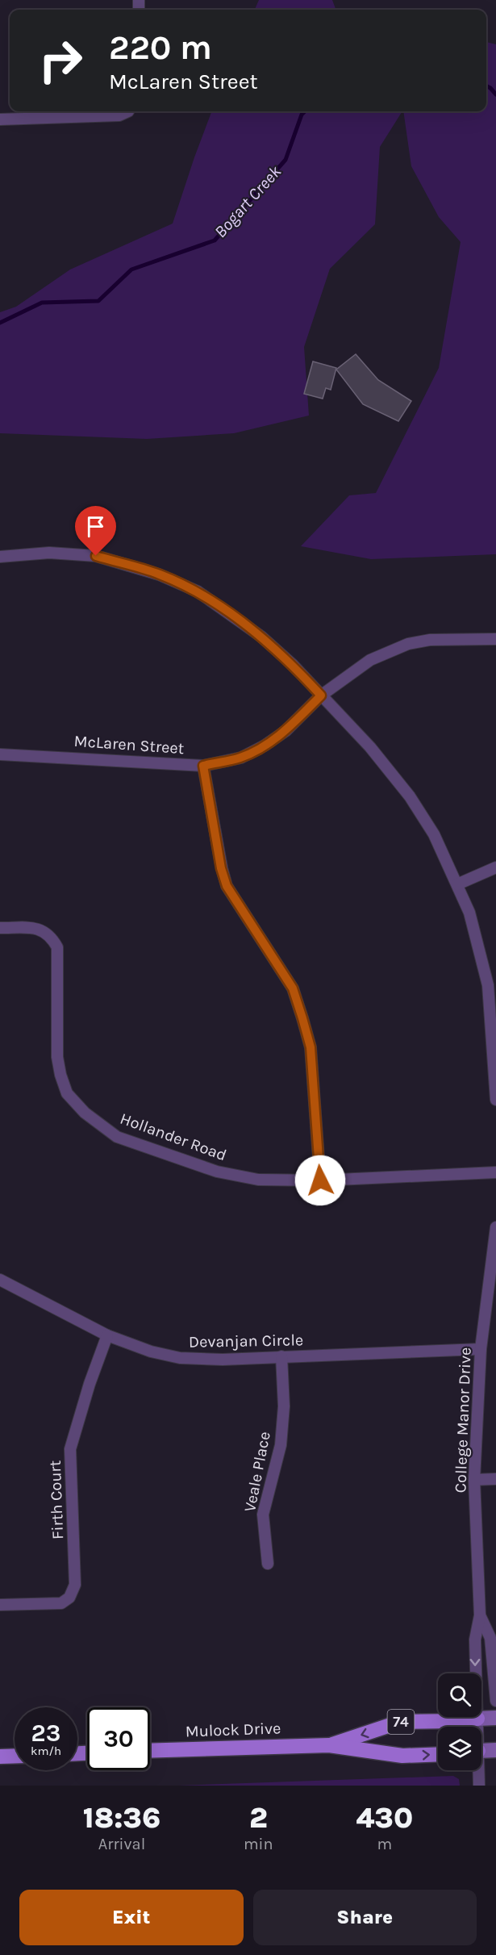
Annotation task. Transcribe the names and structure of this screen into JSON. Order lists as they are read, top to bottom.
{
  "streets": {
    "main road": ["74", "Mulock Drive"],
    "street": [
      "McLaren Street",
      "Hollander Road",
      "Devanjan Circle",
      "College Manor Drive",
      "Veale Place",
      "Firth Court"
    ]
  },
  "crossings": [
    ["Devanjan Circle", "College Manor Drive"],
    ["Devanjan Circle", "Veale Place"],
    ["Devanjan Circle", "Firth Court"],
    ["College Manor Drive", "Mulock Drive"]
  ],
  "water": ["Bogart Creek"],
  "page": {
    "turn": ["220 m", "McLaren Street"],
    "speed": "23 km/h",
    "limit": "30",
    "eta": [
      "18:36",
      "Arrival",
      "2",
      "min",
      "430",
      "m"
    ],
    "buttons": ["Exit", "Share"]
  }
}
